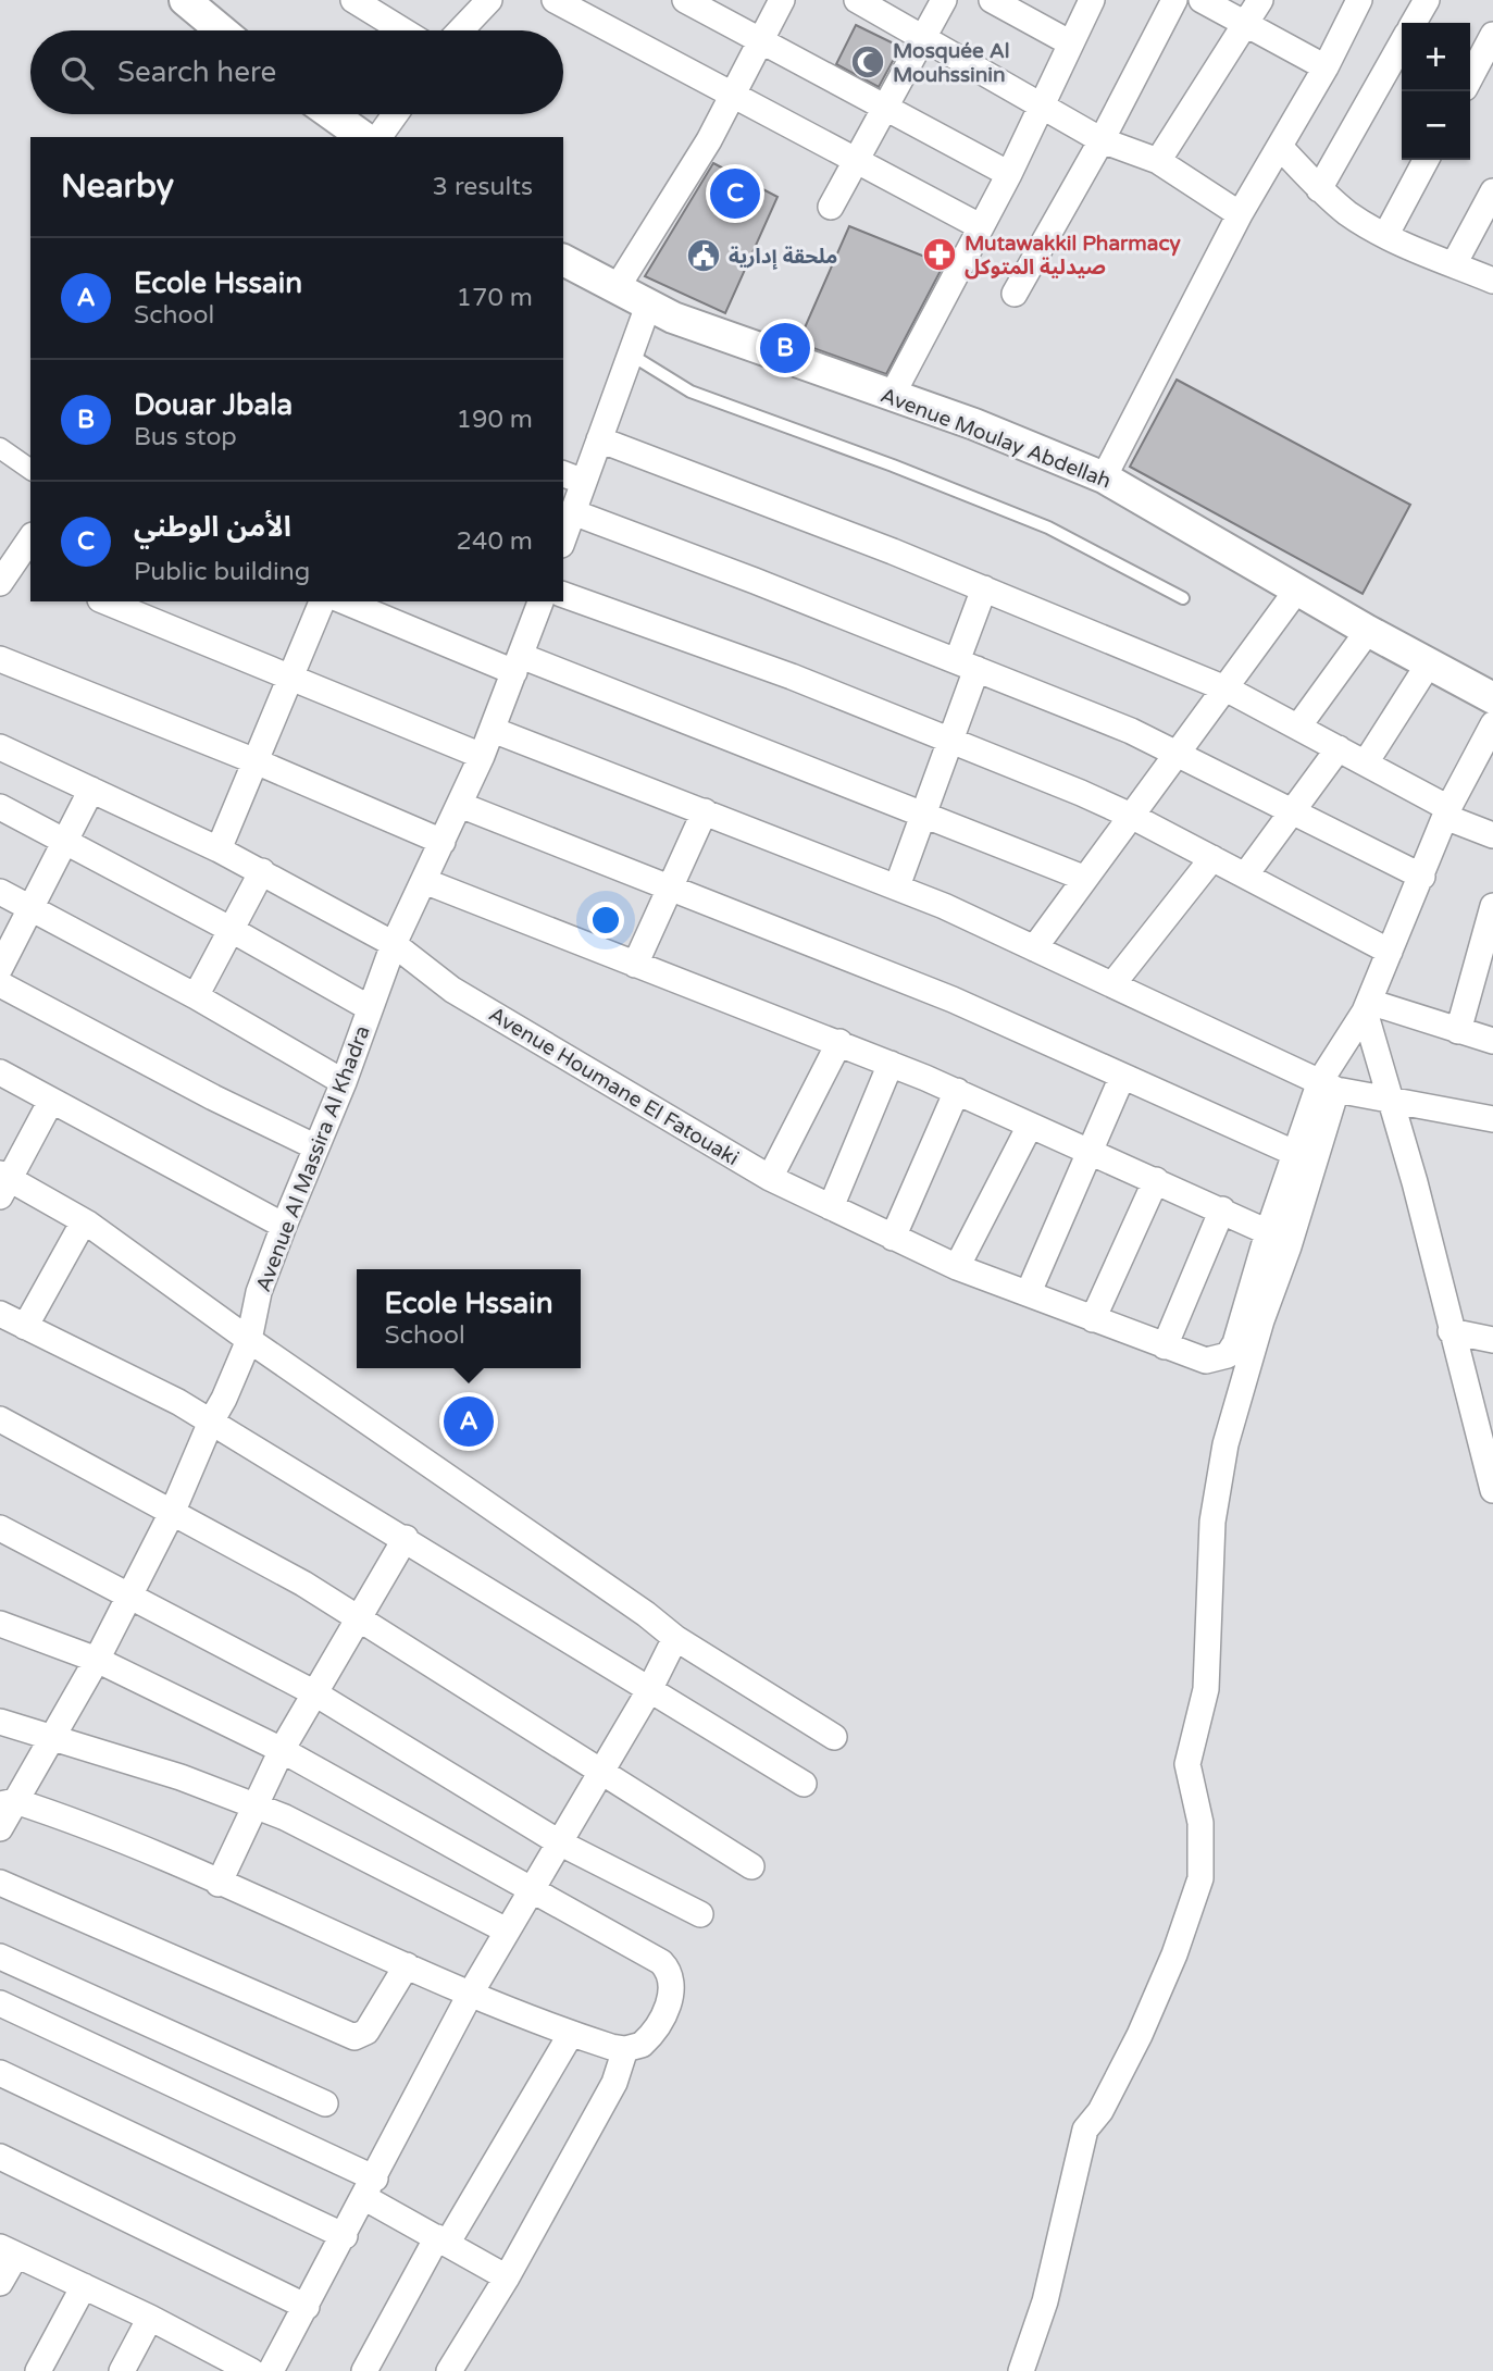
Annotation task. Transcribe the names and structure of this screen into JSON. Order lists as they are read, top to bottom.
{
  "streets": {
    "street": ["Avenue Moulay Abdellah", "Avenue Houmane El Fatouaki", "Avenue Al Massira Al Khadra"]
  },
  "crossings": [
    ["Avenue Houmane El Fatouaki", "Avenue Al Massira Al Khadra"]
  ],
  "places": {
    "mosque": ["Mosquée Al Mouhssinin"],
    "pharmacy": ["Mutawakkil Pharmacy صيدلية المتوكل"],
    "public building": ["ملحقة إدارية"]
  },
  "page": {
    "map_buttons": ["+", "−"],
    "search": "Search here",
    "heading": ["Nearby", "3 results"],
    "pins": ["C", "B", "A"],
    "list": [
      {
        "mark": "A",
        "name": "Ecole Hssain",
        "note": "School",
        "value": "170 m"
      },
      {
        "mark": "B",
        "name": "Douar Jbala",
        "note": "Bus stop",
        "value": "190 m"
      },
      {
        "mark": "C",
        "name": "الأمن الوطني",
        "note": "Public building",
        "value": "240 m"
      }
    ],
    "popup": ["Ecole Hssain", "School"]
  }
}
